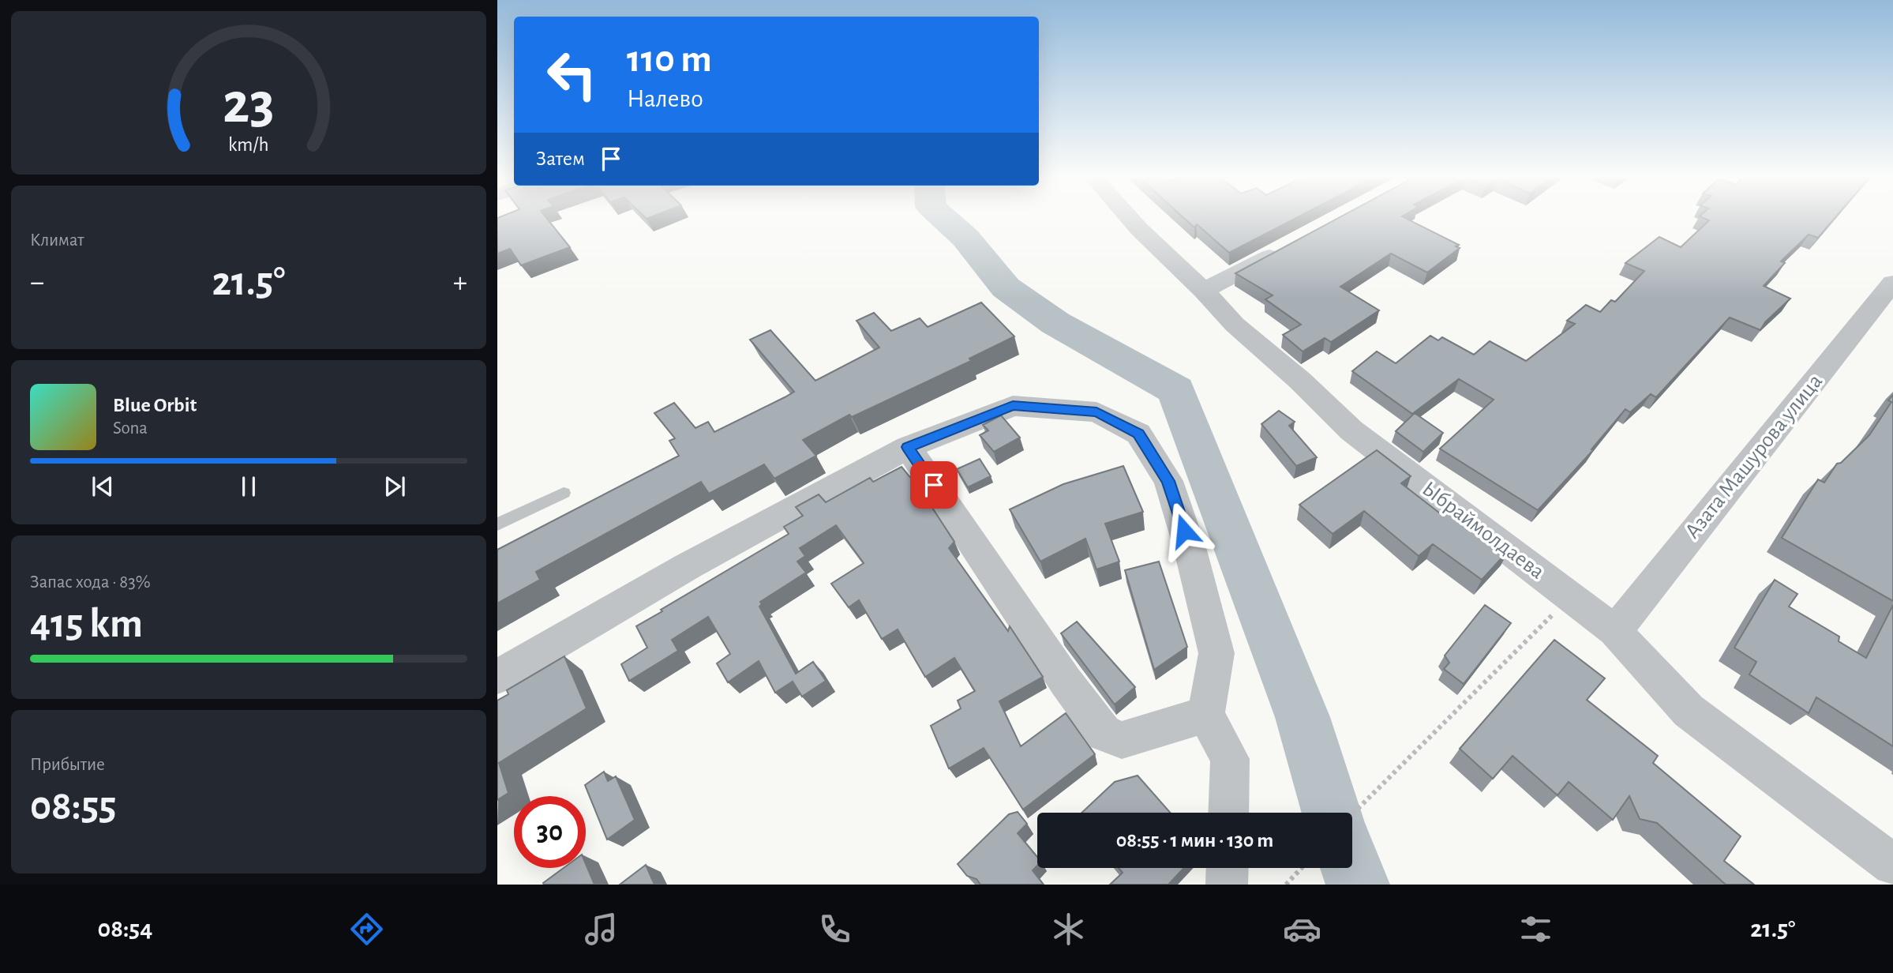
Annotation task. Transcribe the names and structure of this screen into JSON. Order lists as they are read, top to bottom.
{
  "streets": {
    "street": ["Азата Машурова улица", "Ыбраймолдаева"]
  },
  "crossings": [
    ["Азата Машурова улица", "Ыбраймолдаева"]
  ],
  "page": {
    "turn": ["110 m", "Налево"],
    "then": "Затем",
    "tile": [
      "Климат",
      ["Запас хода · 83%", "415 km"],
      ["Прибытие", "08:55"]
    ],
    "heat": ["−", "21.5°", "+"],
    "song": ["Blue Orbit", "Sona"],
    "limit": "30",
    "trip": "08:55 · 1 мин · 130 m",
    "tabs": ["08:54", "21.5°"],
    "gauge": ["23", "km/h"]
  }
}
